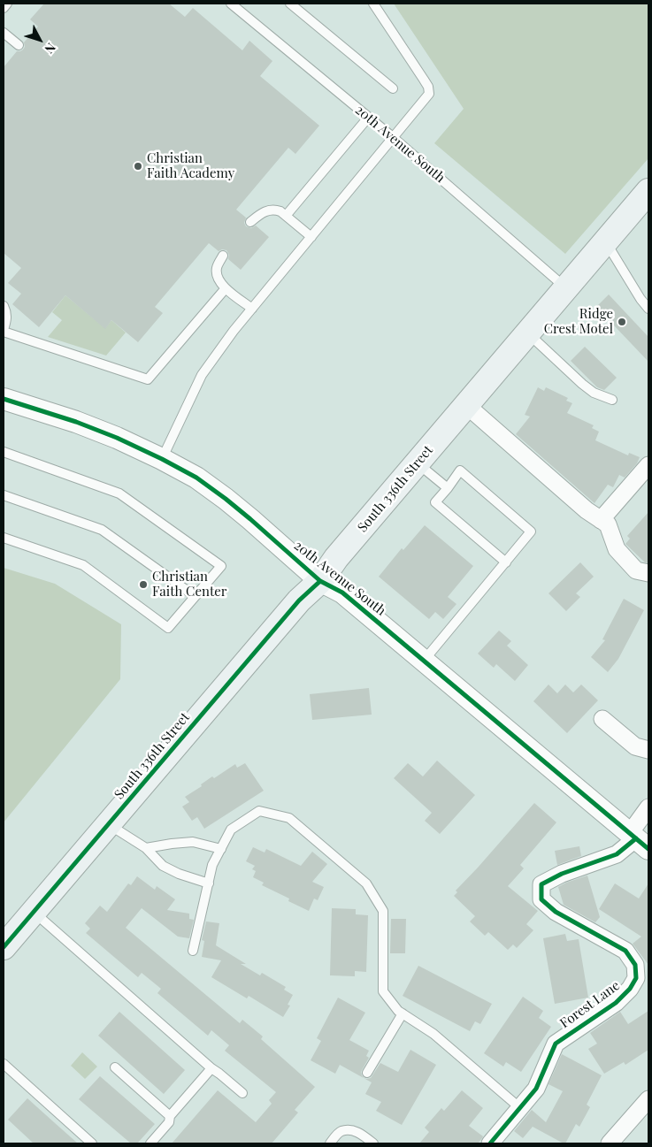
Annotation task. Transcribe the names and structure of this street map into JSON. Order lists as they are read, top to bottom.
{
  "streets": {
    "main road": ["South 336th Street"],
    "street": ["20th Avenue South", "Forest Lane"]
  },
  "crossings": [
    ["20th Avenue South", "South 336th Street"],
    ["20th Avenue South", "Forest Lane"]
  ],
  "places": ["Christian Faith Academy", "Ridge Crest Motel", "Christian Faith Center"],
  "north": "bottom right"
}
